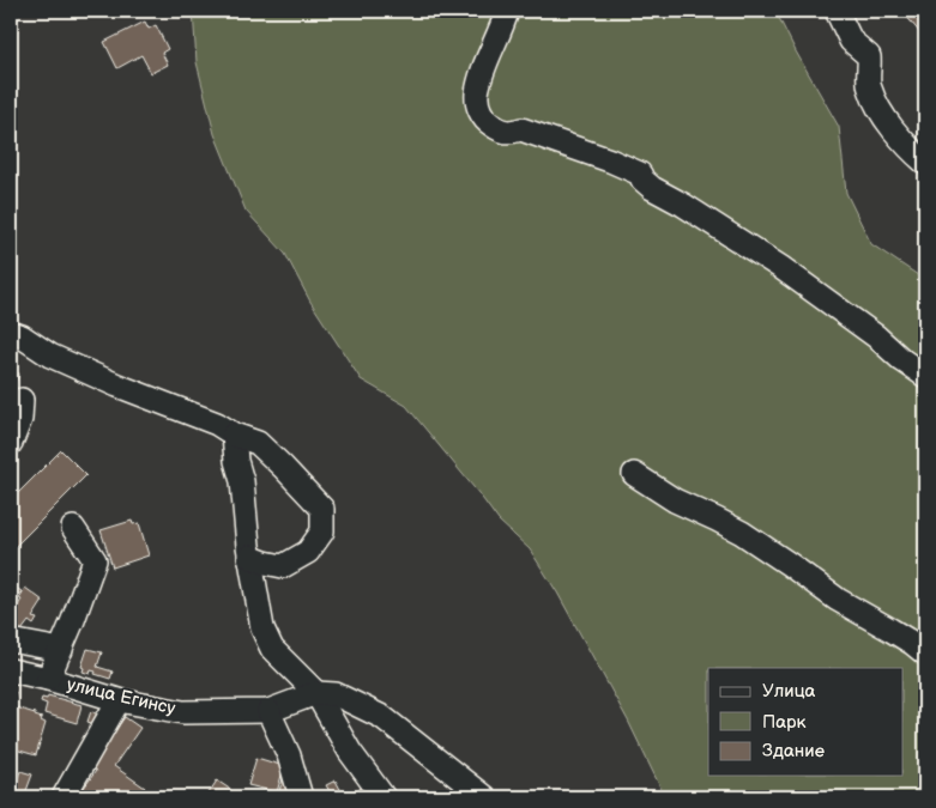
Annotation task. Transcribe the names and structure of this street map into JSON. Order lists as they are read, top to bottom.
{
  "streets": {
    "street": ["улица Егинсу"]
  },
  "legend": ["Улица", "Парк", "Здание"]
}
